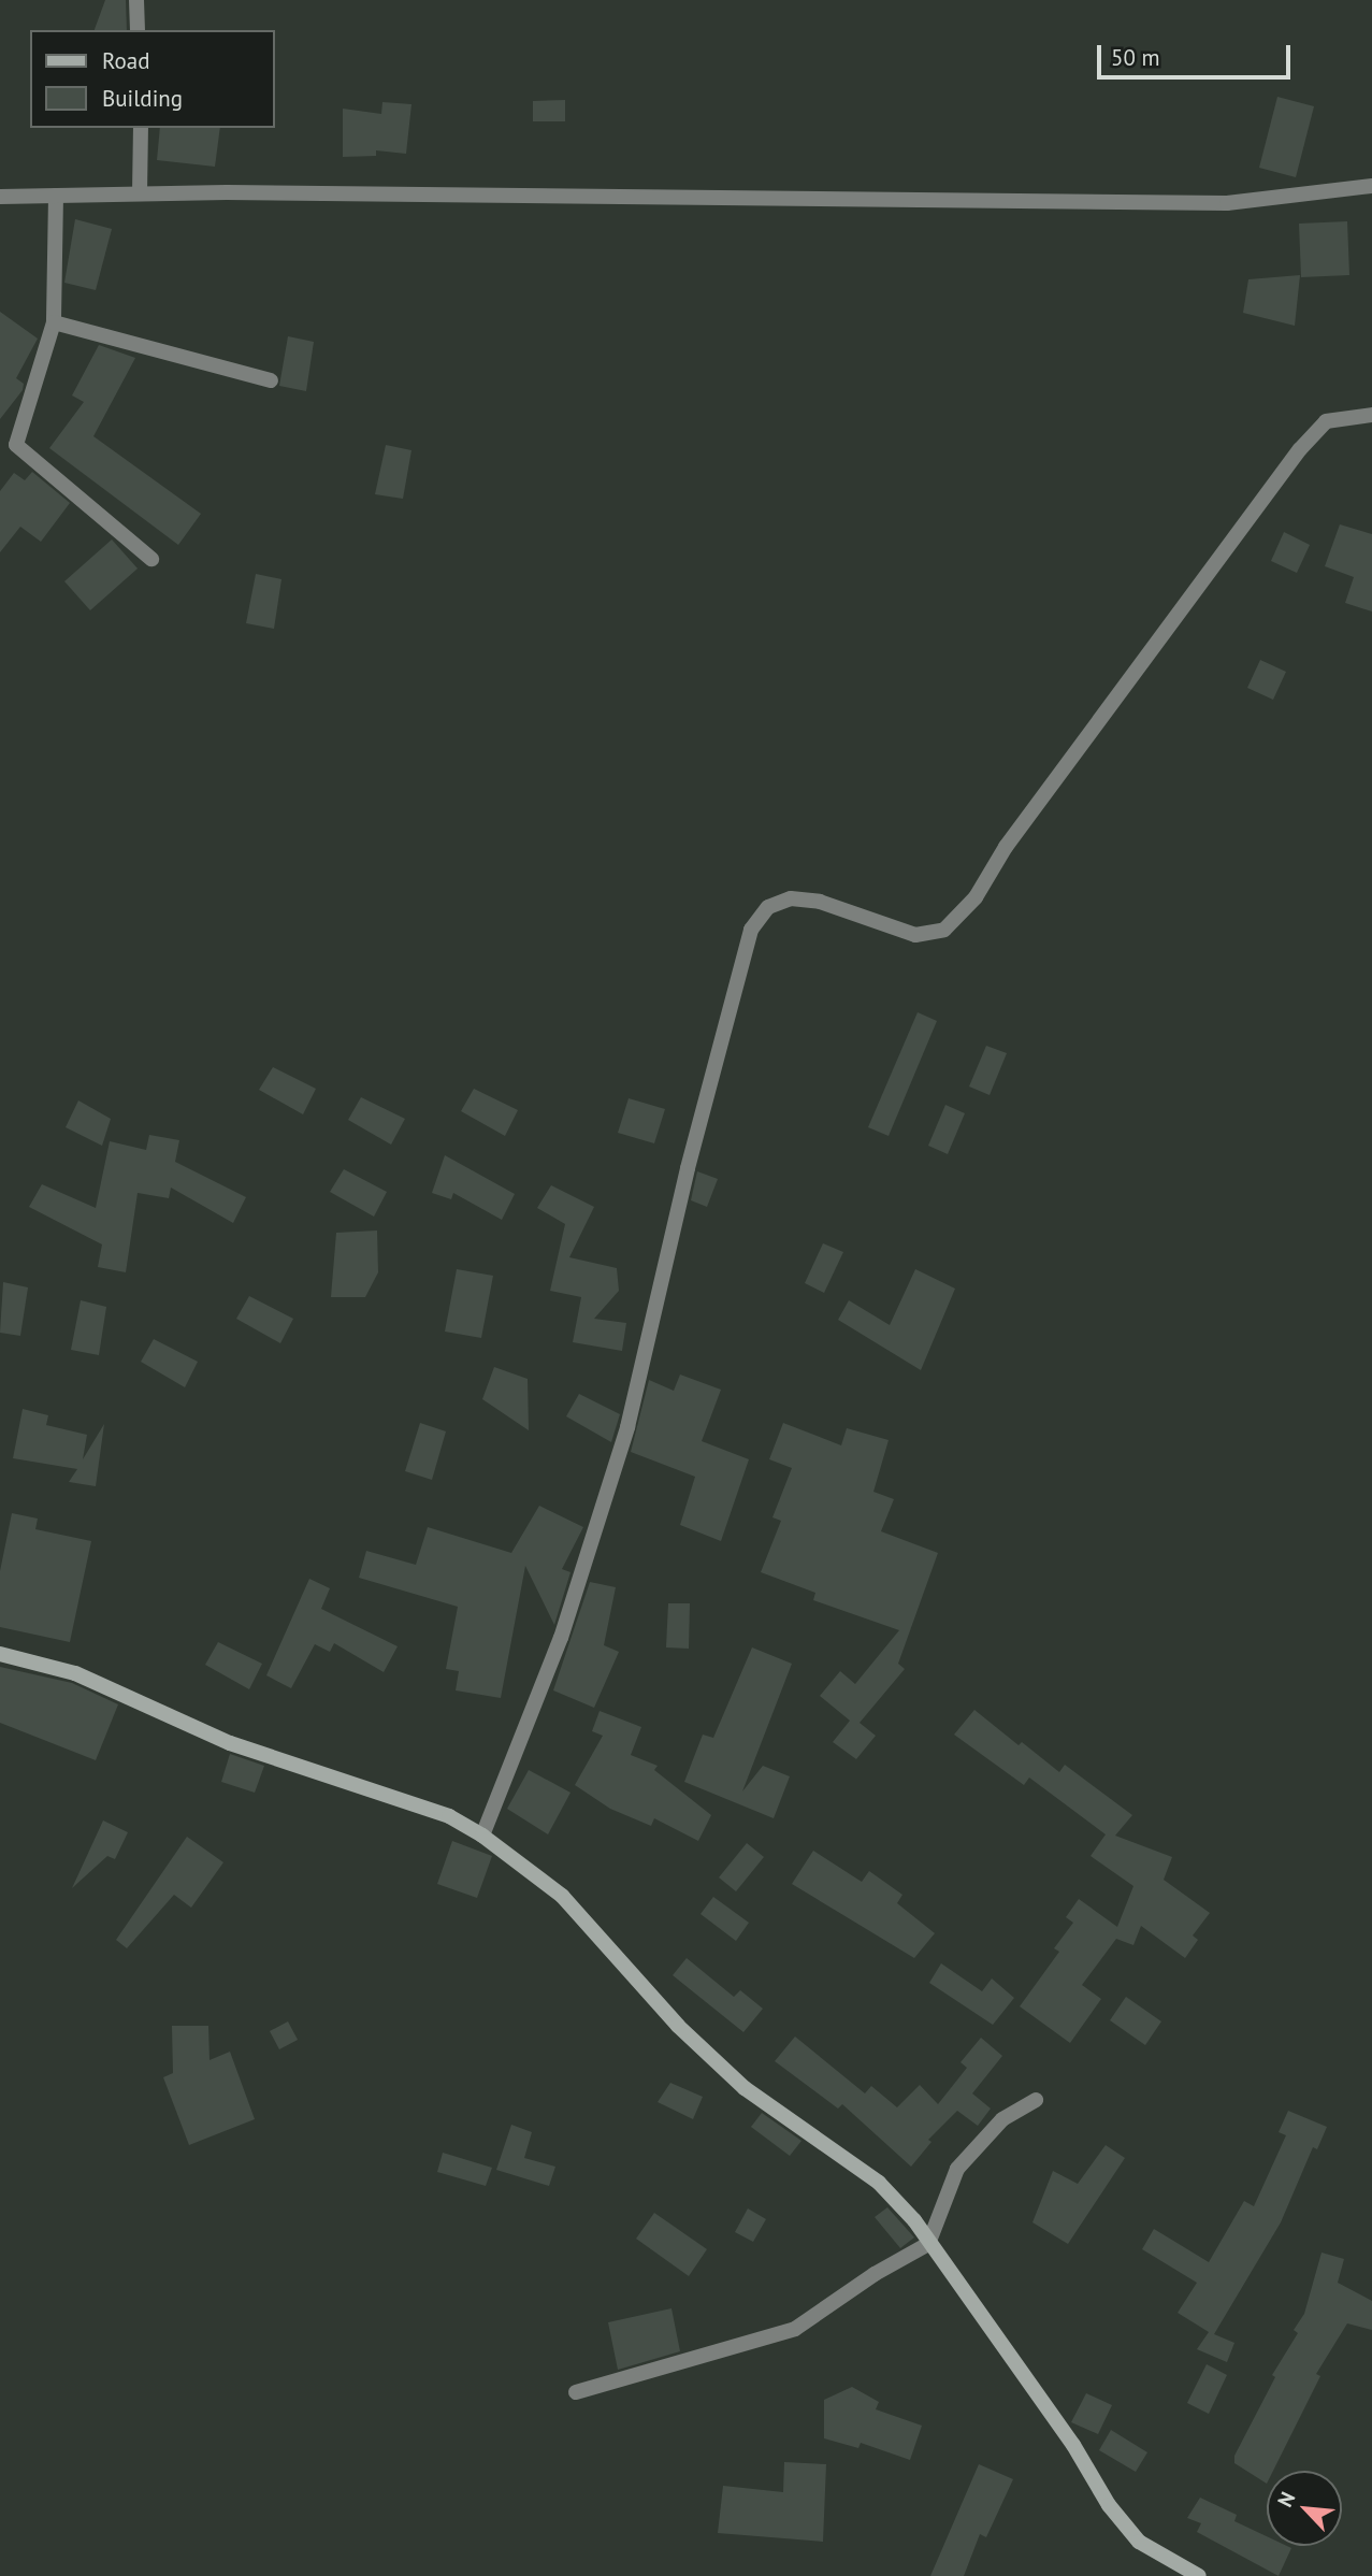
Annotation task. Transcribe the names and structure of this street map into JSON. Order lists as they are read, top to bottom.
{
  "legend": ["Road", "Building"],
  "scale_bar": "50 m",
  "north": "top left"
}
